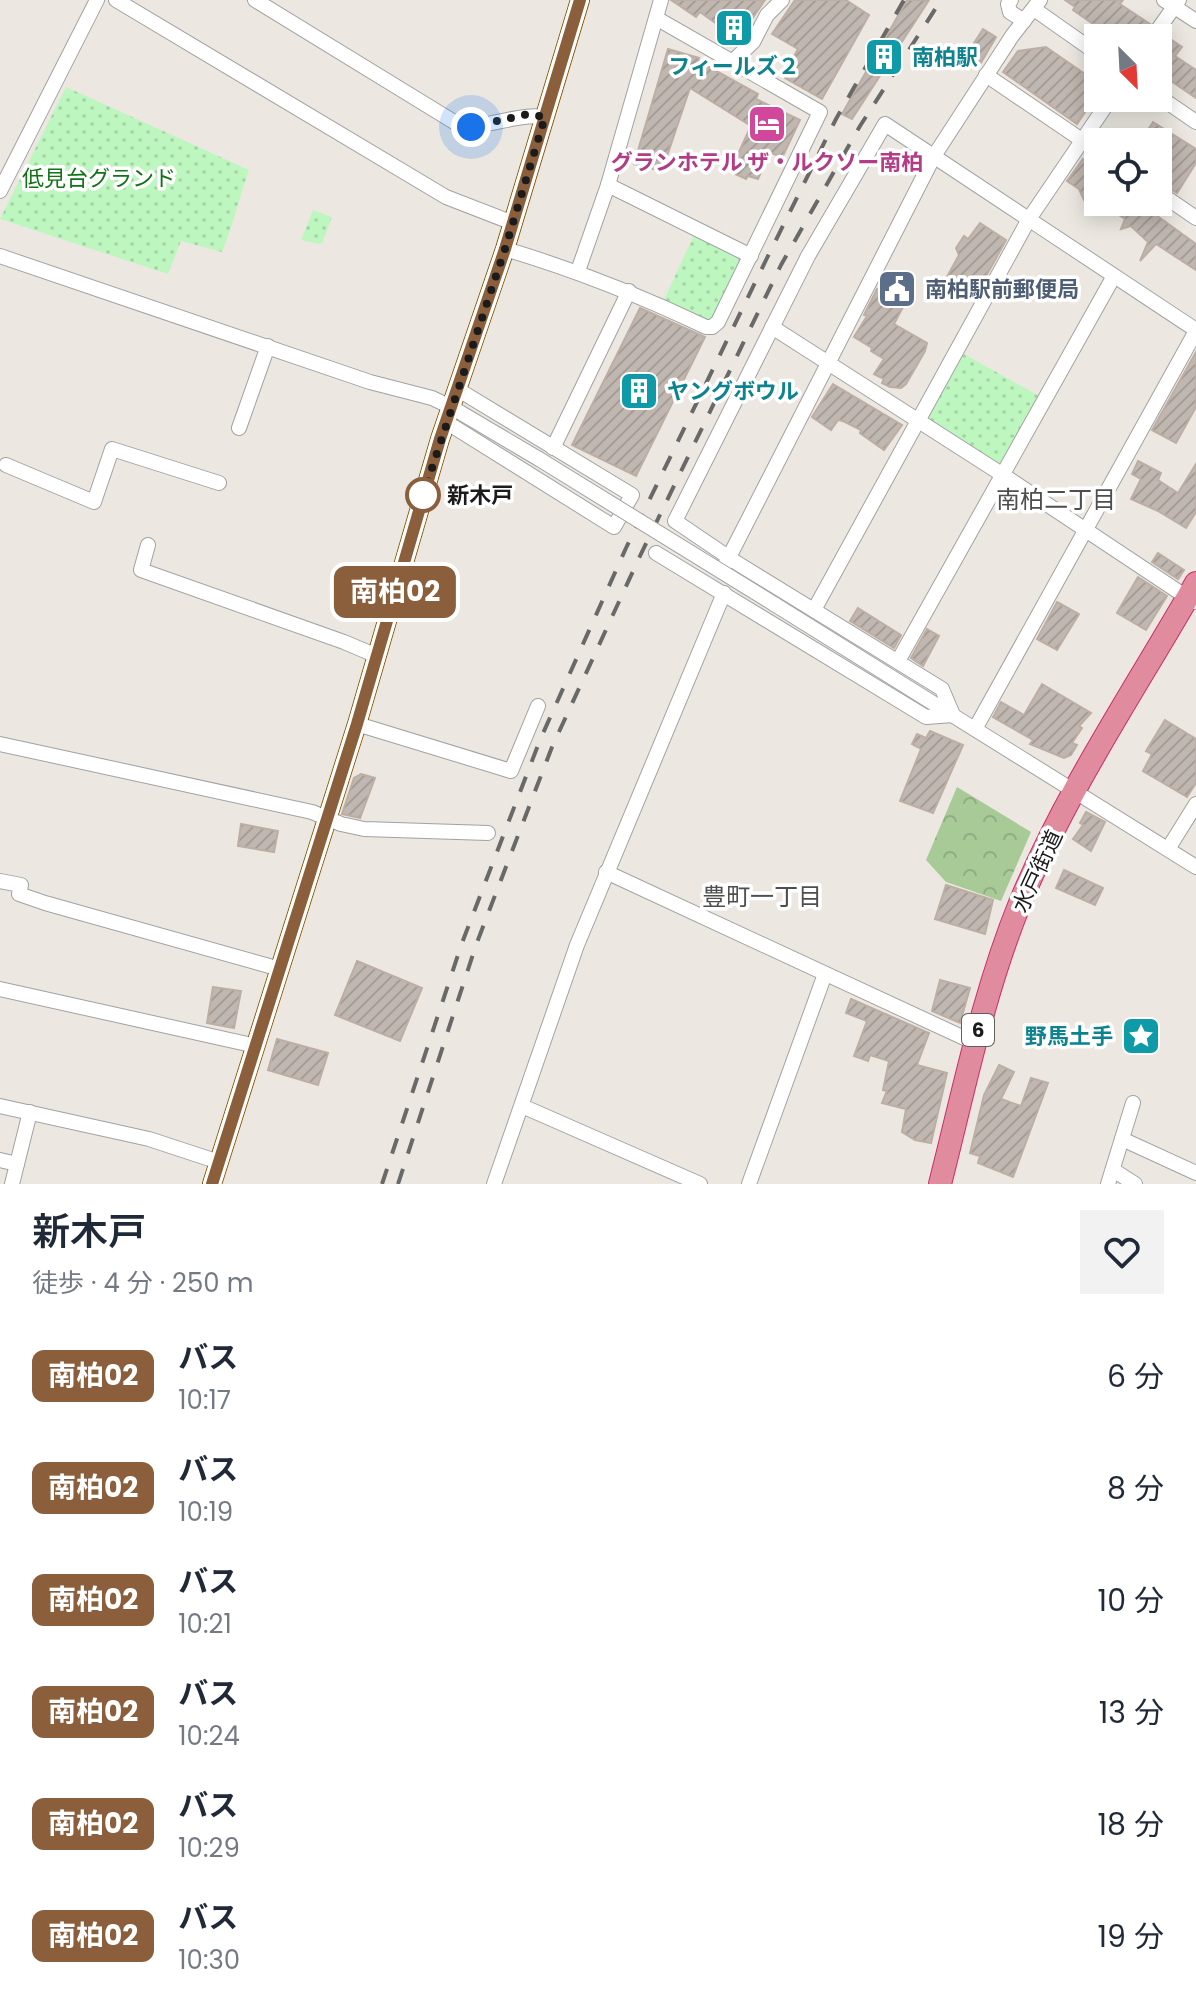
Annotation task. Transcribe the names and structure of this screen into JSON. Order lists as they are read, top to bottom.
{
  "streets": {
    "highway": ["水戸街道", "6"]
  },
  "districts": ["南柏二丁目", "豊町一丁目"],
  "parks": ["低見台グランド"],
  "places": {
    "building": ["フィールズ２", "南柏駅", "ヤングボウル"],
    "hotel": ["グランホテル ザ・ルクソー南柏"],
    "public building": ["南柏駅前郵便局"],
    "other": ["新木戸"],
    "place": ["野馬土手"]
  },
  "lines": ["bus line 南柏02"],
  "north": "bottom right",
  "page": {
    "on_map": "南柏02",
    "heading": ["新木戸", "徒歩 · 4 分 · 250 m"],
    "list": [
      {
        "mark": "南柏02",
        "name": "バス",
        "note": "10:17",
        "value": "6 分"
      },
      {
        "mark": "南柏02",
        "name": "バス",
        "note": "10:19",
        "value": "8 分"
      },
      {
        "mark": "南柏02",
        "name": "バス",
        "note": "10:21",
        "value": "10 分"
      },
      {
        "mark": "南柏02",
        "name": "バス",
        "note": "10:24",
        "value": "13 分"
      },
      {
        "mark": "南柏02",
        "name": "バス",
        "note": "10:29",
        "value": "18 分"
      },
      {
        "mark": "南柏02",
        "name": "バス",
        "note": "10:30",
        "value": "19 分"
      }
    ]
  }
}
